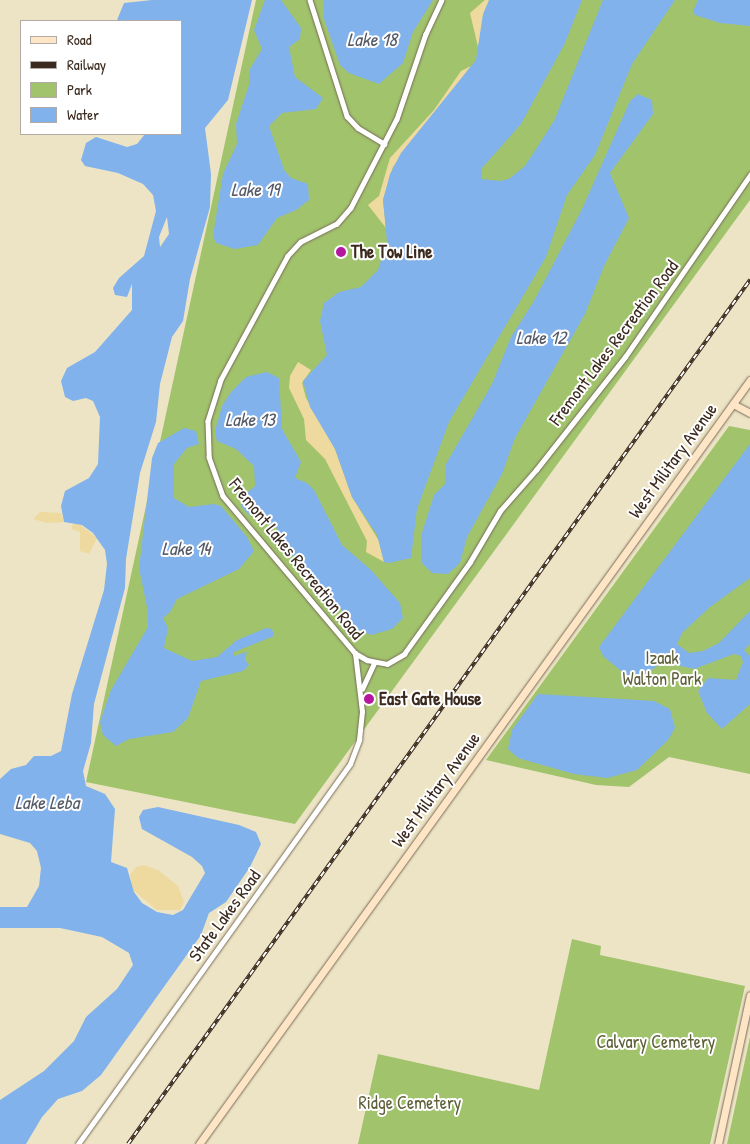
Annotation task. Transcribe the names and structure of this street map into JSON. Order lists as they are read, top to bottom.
{
  "streets": {
    "main road": ["West Military Avenue"],
    "street": ["Fremont Lakes Recreation Road", "State Lakes Road"]
  },
  "crossings": [
    ["Fremont Lakes Recreation Road", "State Lakes Road"]
  ],
  "water": [
    "Lake 18",
    "Lake 19",
    "Lake 12",
    "Lake 13",
    "Lake 14",
    "Lake Leba"
  ],
  "parks": ["Izaak Walton Park", "Calvary Cemetery", "Ridge Cemetery"],
  "places": ["The Tow Line", "East Gate House"],
  "legend": [
    "Road",
    "Railway",
    "Park",
    "Water"
  ]
}
